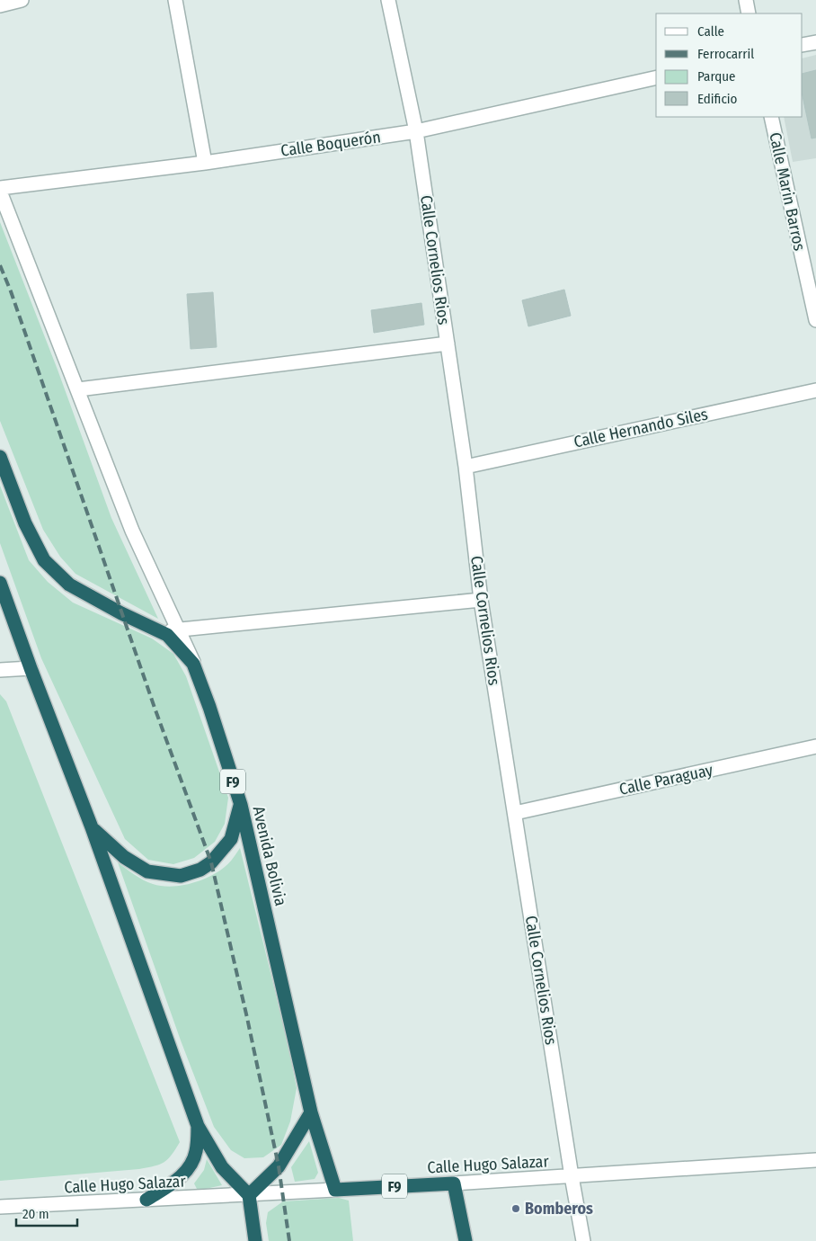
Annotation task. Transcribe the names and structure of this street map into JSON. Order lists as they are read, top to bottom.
{
  "streets": {
    "highway": ["F9", "Avenida Bolivia", "Calle Hugo Salazar"],
    "street": [
      "Calle Boquerón",
      "Calle Marin Barros",
      "Calle Cornelios Rios",
      "Calle Hernando Siles",
      "Calle Paraguay"
    ]
  },
  "crossings": [
    ["Calle Boquerón", "Calle Cornelios Rios"],
    ["Calle Cornelios Rios", "Calle Hernando Siles"],
    ["Calle Cornelios Rios", "Calle Paraguay"],
    ["Calle Cornelios Rios", "Calle Hugo Salazar"],
    ["Avenida Bolivia", "Calle Hugo Salazar"]
  ],
  "places": ["Bomberos"],
  "legend": [
    "Calle",
    "Ferrocarril",
    "Parque",
    "Edificio"
  ],
  "scale_bar": "20 m"
}
